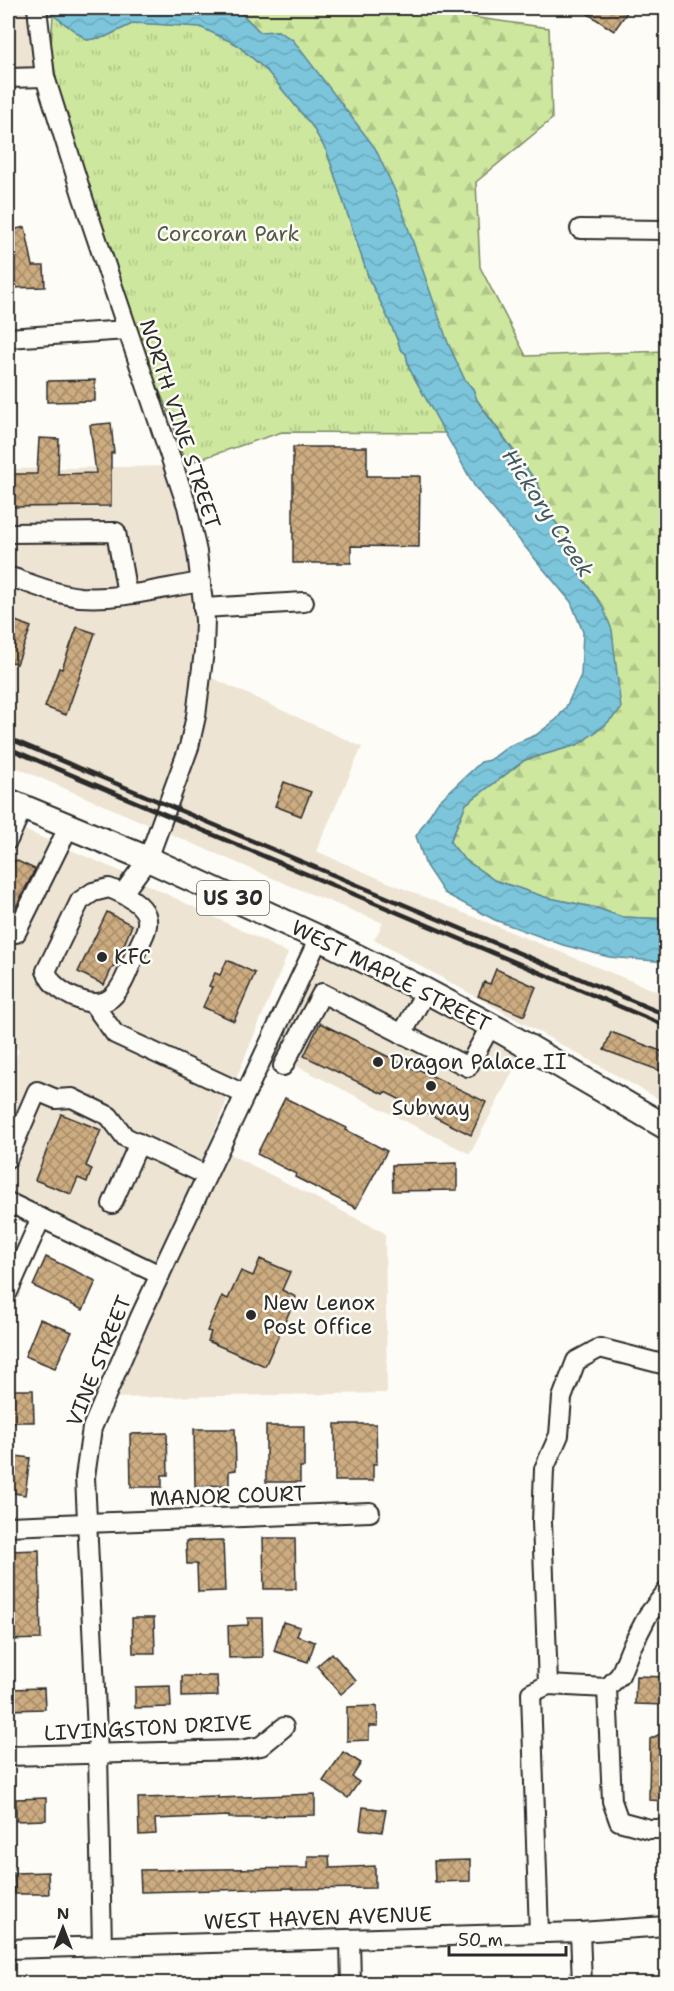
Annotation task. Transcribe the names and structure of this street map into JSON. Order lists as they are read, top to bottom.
{
  "streets": {
    "main road": ["US 30", "WEST MAPLE STREET"],
    "street": [
      "NORTH VINE STREET",
      "VINE STREET",
      "MANOR COURT",
      "LIVINGSTON DRIVE",
      "WEST HAVEN AVENUE"
    ]
  },
  "crossings": [
    ["NORTH VINE STREET", "WEST MAPLE STREET"],
    ["WEST MAPLE STREET", "VINE STREET"],
    ["VINE STREET", "MANOR COURT"],
    ["VINE STREET", "LIVINGSTON DRIVE"],
    ["VINE STREET", "WEST HAVEN AVENUE"]
  ],
  "water": ["Hickory Creek"],
  "parks": ["Corcoran Park"],
  "places": [
    "KFC",
    "Dragon Palace II",
    "Subway",
    "New Lenox Post Office"
  ],
  "scale_bar": "50 m",
  "north": "top"
}
